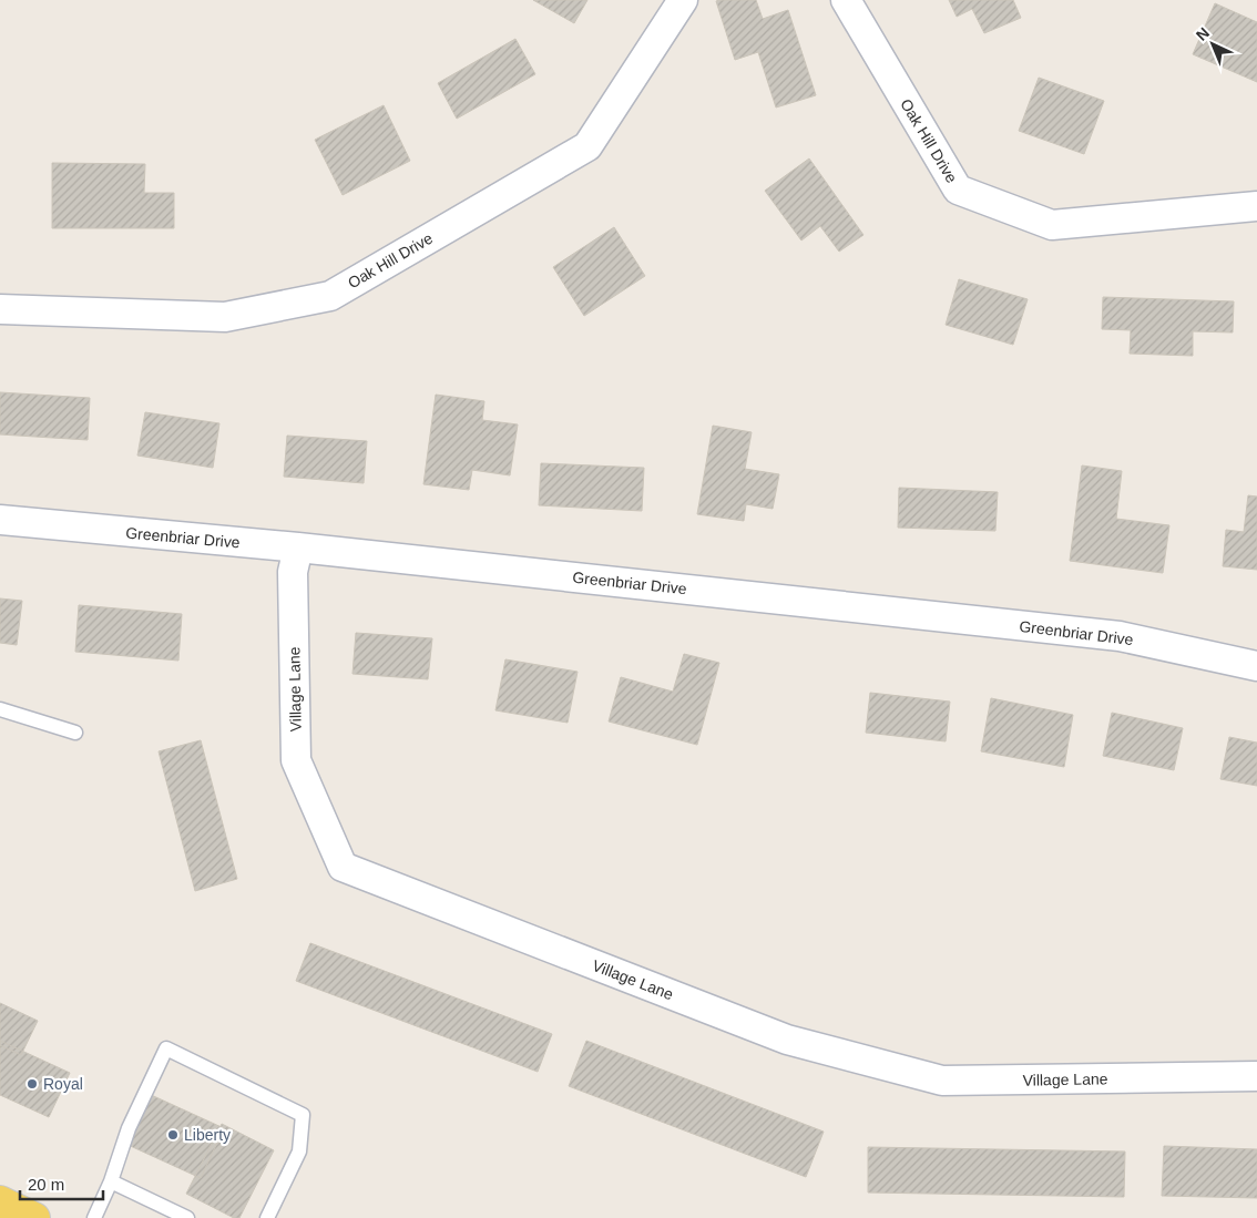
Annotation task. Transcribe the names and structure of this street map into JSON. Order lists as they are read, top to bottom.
{
  "streets": {
    "street": ["Oak Hill Drive", "Greenbriar Drive", "Village Lane"]
  },
  "crossings": [
    ["Greenbriar Drive", "Village Lane"]
  ],
  "places": ["Royal", "Liberty"],
  "scale_bar": "20 m",
  "north": "top left"
}
